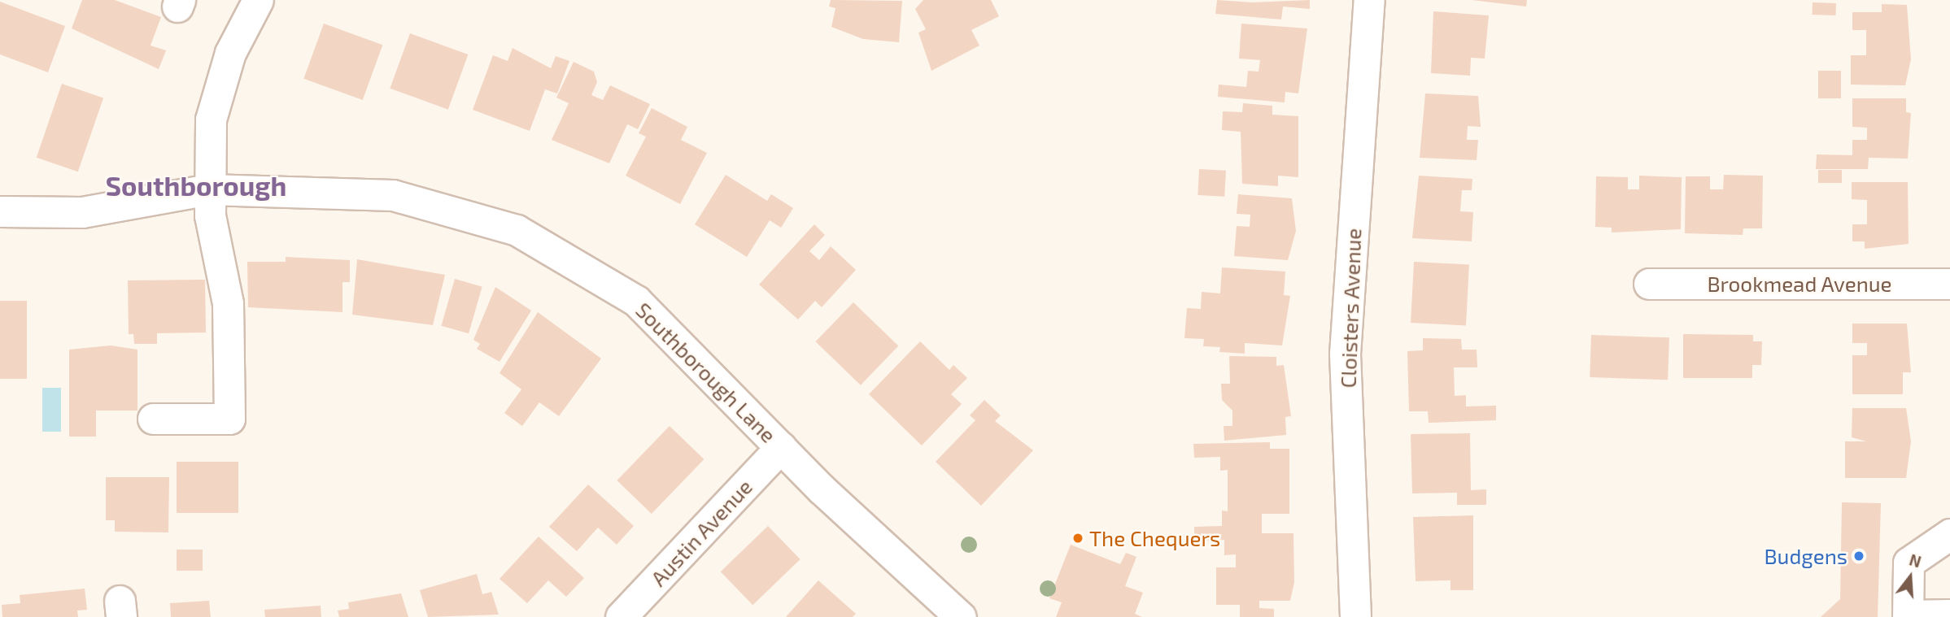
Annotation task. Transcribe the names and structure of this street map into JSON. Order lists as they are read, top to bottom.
{
  "streets": {
    "street": [
      "Brookmead Avenue",
      "Cloisters Avenue",
      "Southborough Lane",
      "Austin Avenue"
    ]
  },
  "crossings": [
    ["Southborough Lane", "Austin Avenue"]
  ],
  "districts": ["Southborough"],
  "places": ["The Chequers", "Budgens"],
  "north": "top"
}
